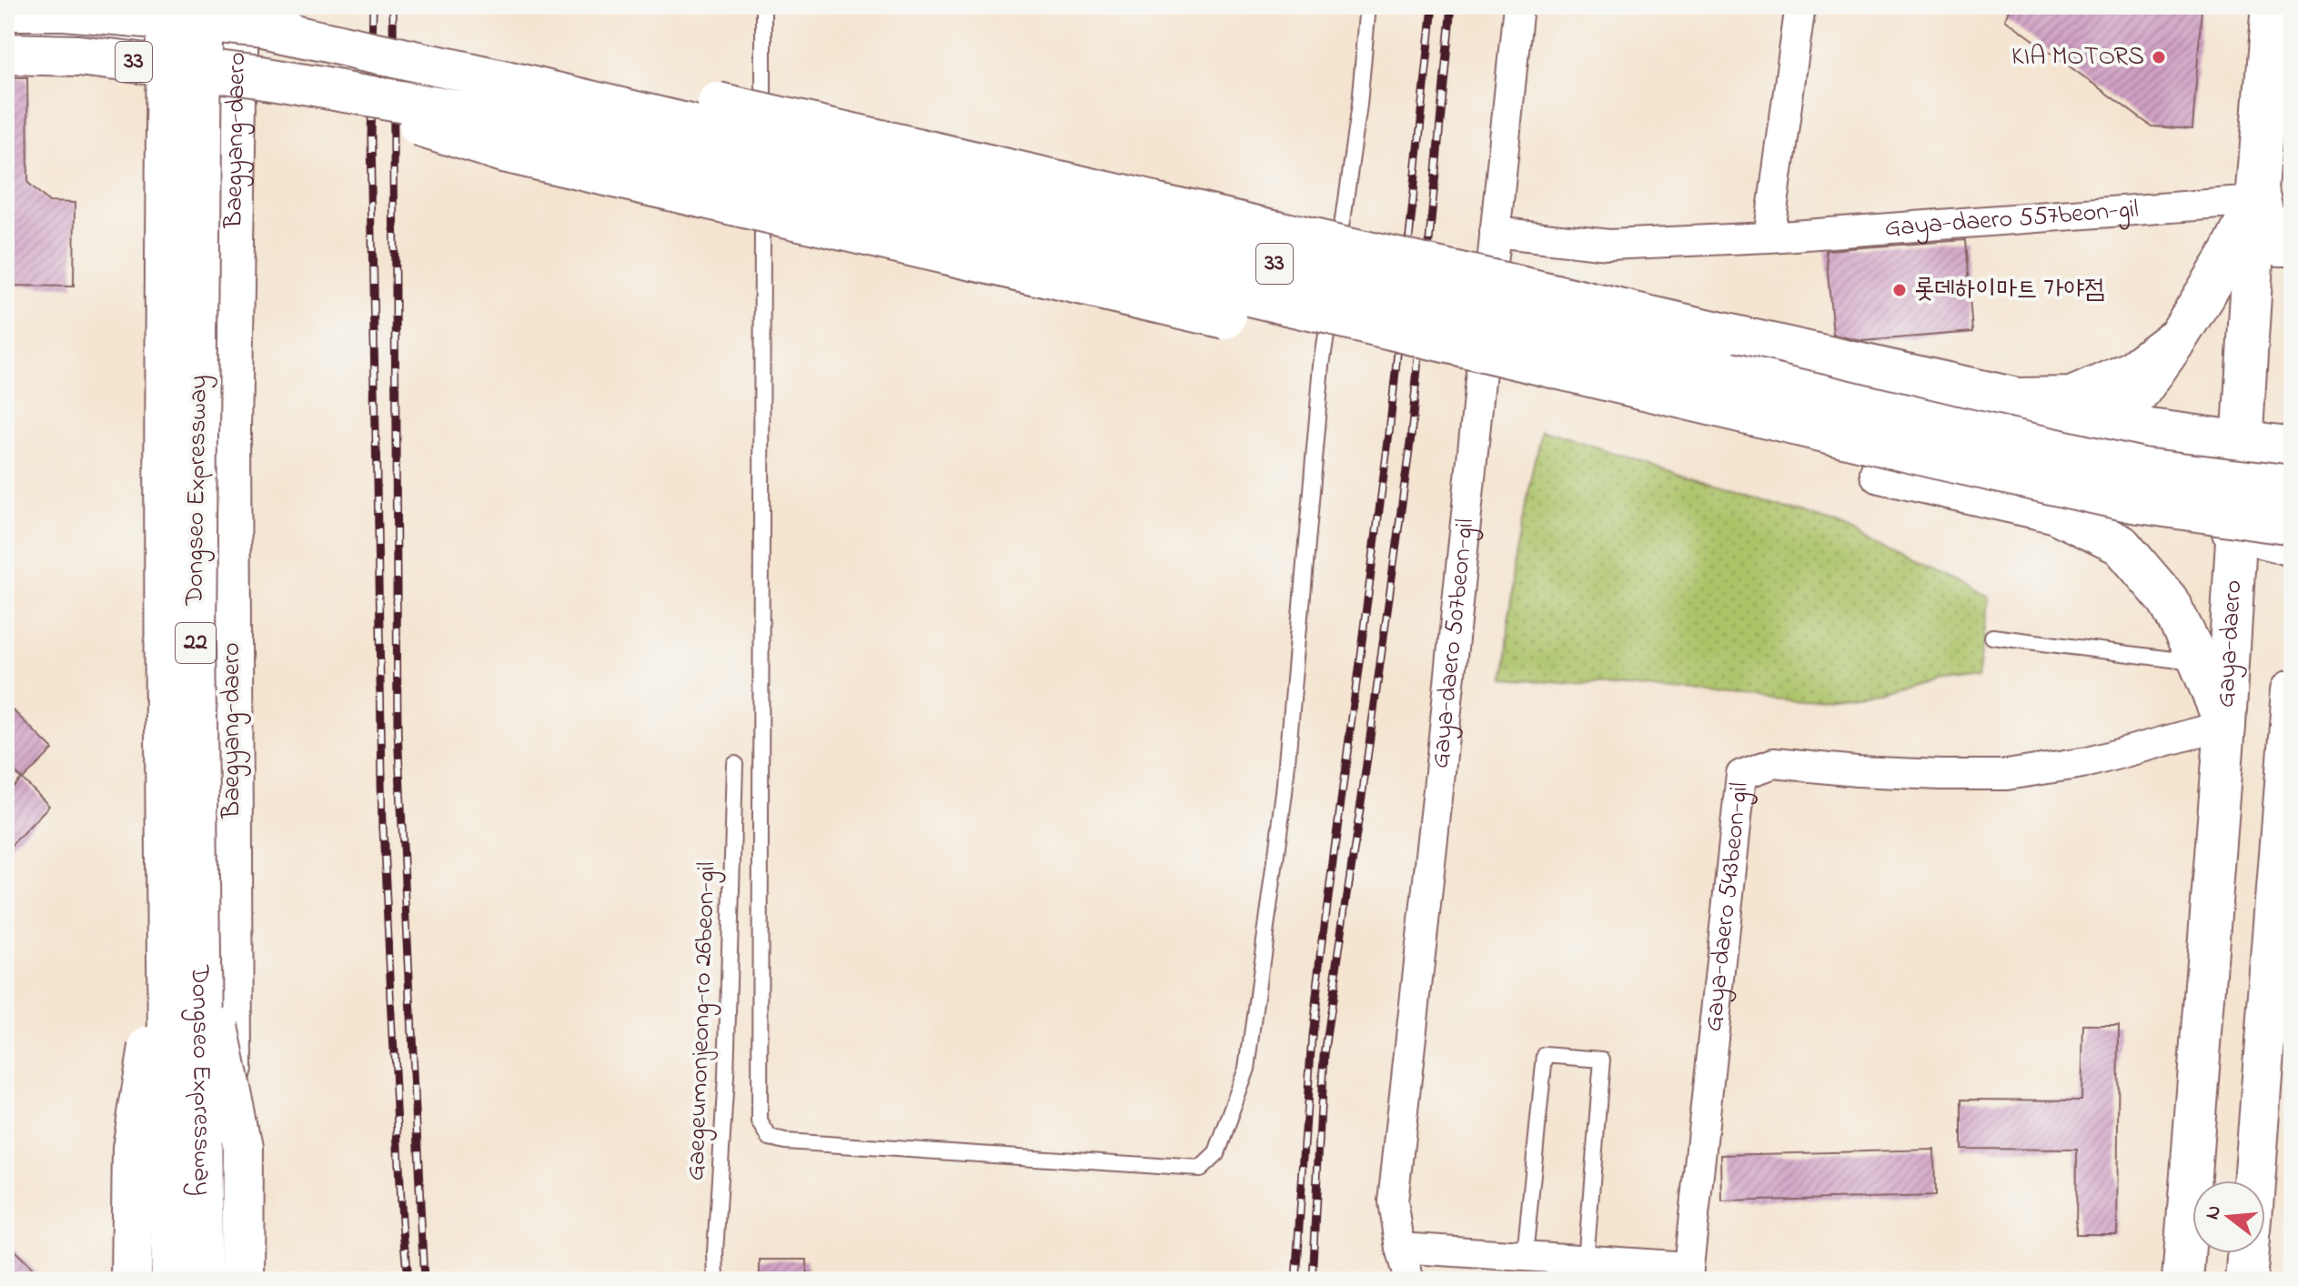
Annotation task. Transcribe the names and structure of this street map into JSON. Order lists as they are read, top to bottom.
{
  "streets": {
    "main road": [
      "33",
      "Baegyang-daero",
      "Dongseo Expressway",
      "22",
      "Gaya-daero"
    ],
    "street": ["Gaya-daero 557beon-gil", "Gaya-daero 507beon-gil", "Gaya-daero 543beon-gil"],
    "lane": ["Gaegeumonjeong-ro 26beon-gil"]
  },
  "crossings": [
    ["33", "Baegyang-daero"],
    ["Gaya-daero 557beon-gil", "Gaya-daero"],
    ["Gaya-daero 557beon-gil", "Gaya-daero 507beon-gil"],
    ["Gaya-daero", "Gaya-daero 543beon-gil"]
  ],
  "places": ["KIA MOTORS", "롯데하이마트 가야점"],
  "north": "left"
}
